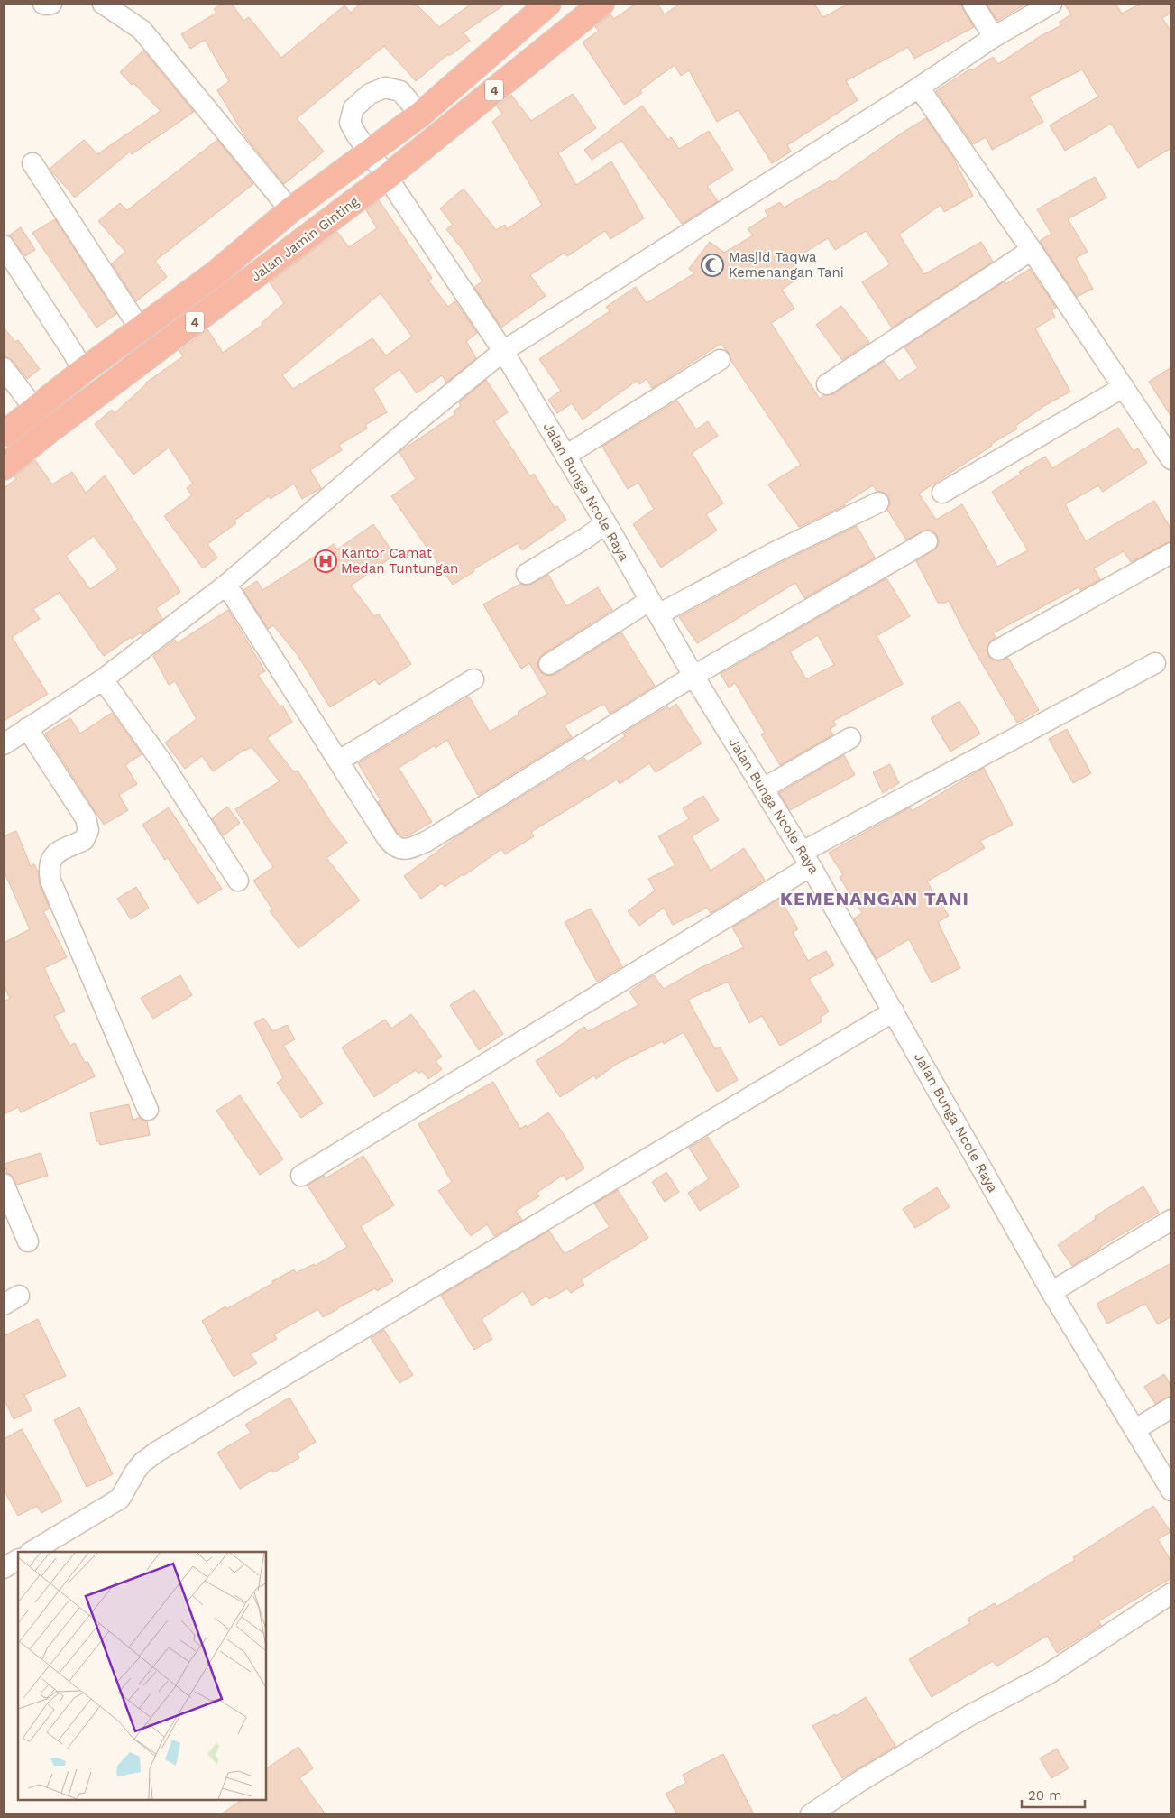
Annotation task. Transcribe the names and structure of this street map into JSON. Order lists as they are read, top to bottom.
{
  "streets": {
    "highway": ["4", "Jalan Jamin Ginting"],
    "street": ["Jalan Bunga Ncole Raya"]
  },
  "crossings": [
    ["Jalan Jamin Ginting", "Jalan Bunga Ncole Raya"]
  ],
  "districts": ["KEMENANGAN TANI"],
  "places": {
    "mosque": ["Masjid Taqwa Kemenangan Tani"],
    "hospital": ["Kantor Camat Medan Tuntungan"]
  },
  "scale_bar": "20 m"
}
